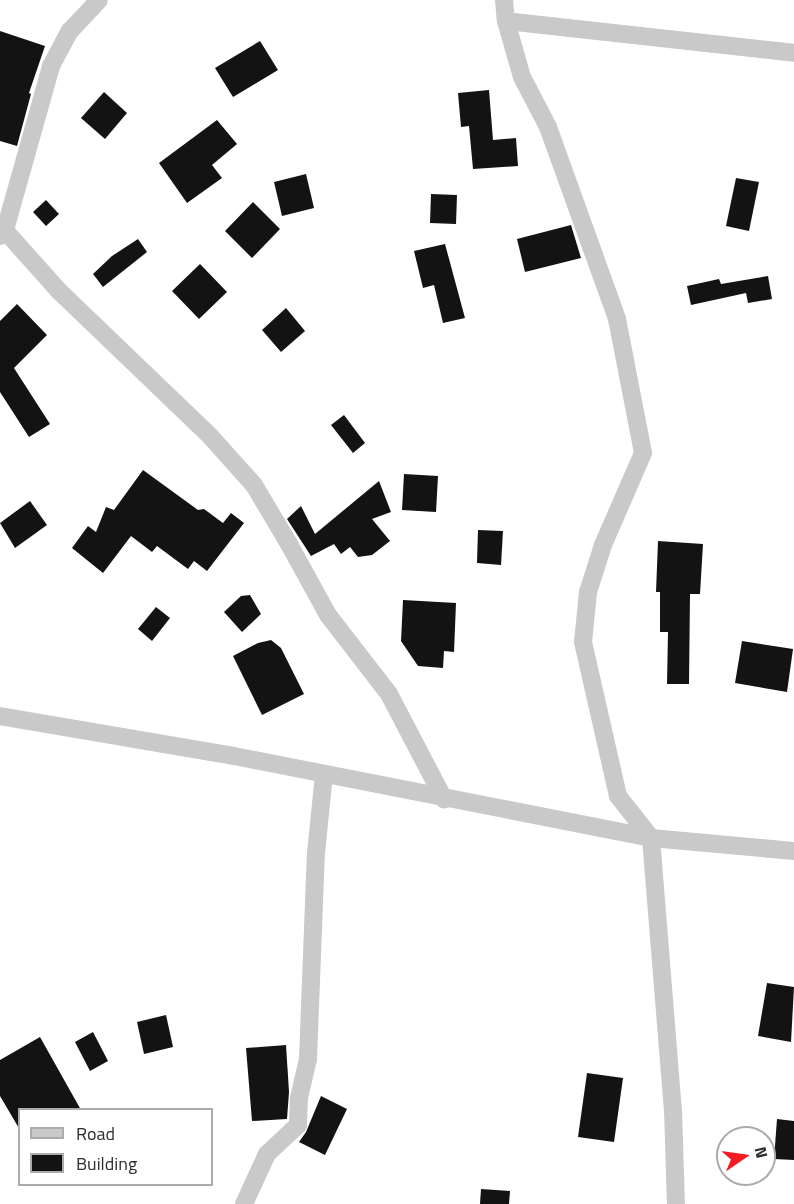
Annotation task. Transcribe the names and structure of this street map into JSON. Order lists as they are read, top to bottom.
{
  "legend": ["Road", "Building"],
  "north": "right"
}
